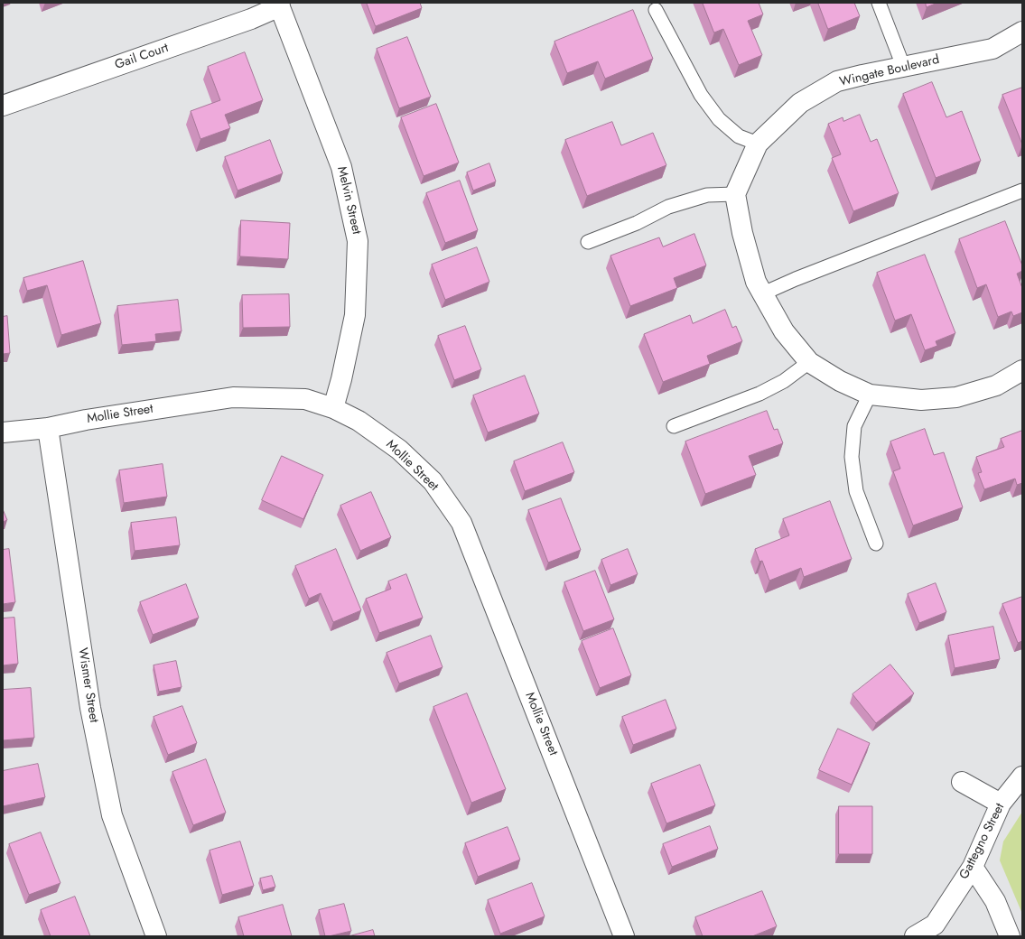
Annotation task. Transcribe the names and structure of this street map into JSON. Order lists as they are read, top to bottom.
{
  "streets": {
    "street": [
      "Gail Court",
      "Wingate Boulevard",
      "Melvin Street",
      "Mollie Street",
      "Wismer Street",
      "Gattegno Street"
    ]
  },
  "crossings": [
    ["Gail Court", "Melvin Street"],
    ["Melvin Street", "Mollie Street"],
    ["Mollie Street", "Wismer Street"]
  ]
}
